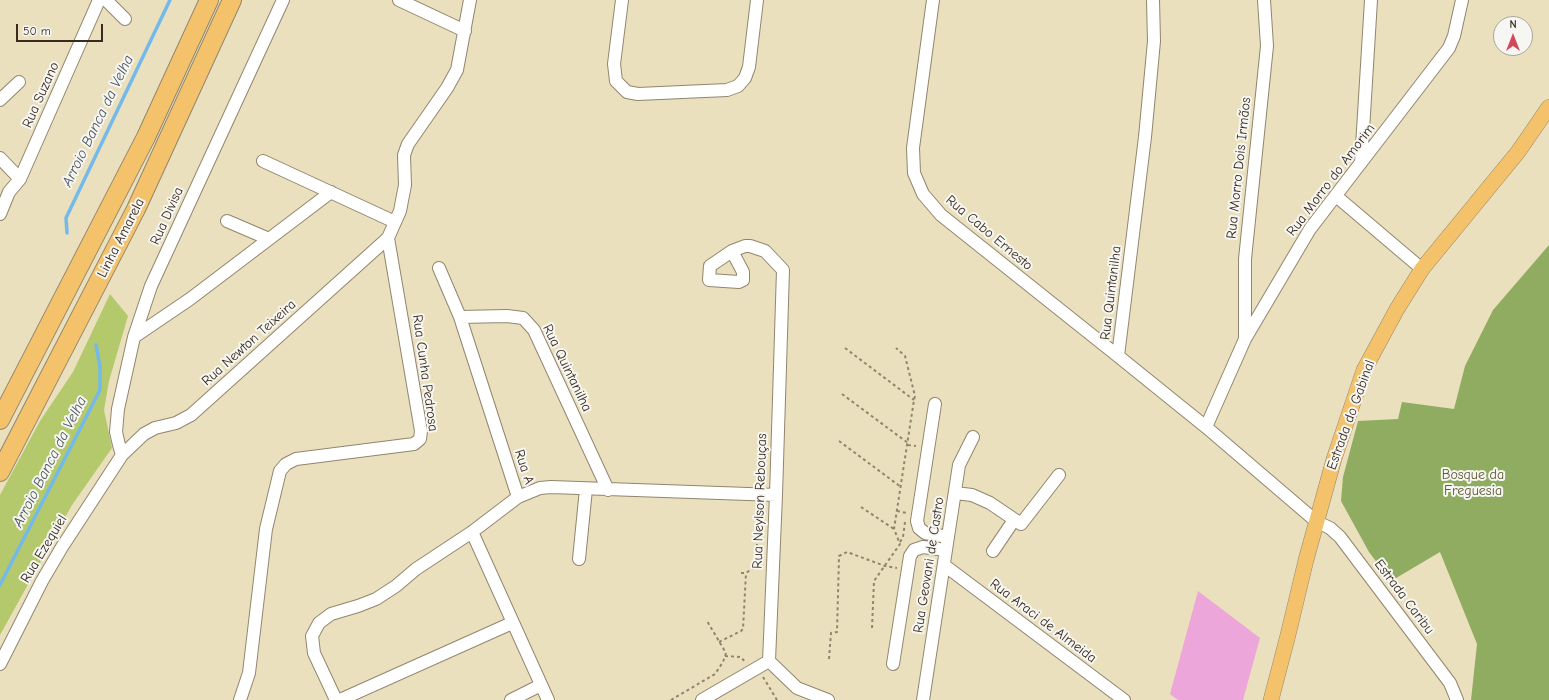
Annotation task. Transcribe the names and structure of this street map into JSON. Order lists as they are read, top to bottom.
{
  "streets": {
    "highway": ["Linha Amarela"],
    "main road": ["Estrada do Gabinal"],
    "street": [
      "Rua Suzano",
      "Rua Morro Dois Irmãos",
      "Rua Morro do Amorim",
      "Rua Divisa",
      "Rua Cabo Ernesto",
      "Rua Quintanilha",
      "Rua Newton Teixeira",
      "Rua Cunha Pedrosa",
      "Rua A",
      "Rua Neylson Rebouças",
      "Rua Ezequiel",
      "Rua Geovani de Castro",
      "Estrada Caribu",
      "Rua Araci de Almeida"
    ]
  },
  "crossings": [
    ["Rua Morro Dois Irmãos", "Rua Morro do Amorim"],
    ["Rua Morro do Amorim", "Rua Quintanilha"],
    ["Rua Divisa", "Rua Newton Teixeira"],
    ["Rua Divisa", "Rua Ezequiel"],
    ["Rua Cabo Ernesto", "Rua Quintanilha"],
    ["Rua Quintanilha", "Estrada do Gabinal"],
    ["Rua Quintanilha", "Rua A"],
    ["Rua Quintanilha", "Estrada Caribu"],
    ["Rua Newton Teixeira", "Rua Cunha Pedrosa"],
    ["Rua Newton Teixeira", "Rua Ezequiel"],
    ["Estrada do Gabinal", "Estrada Caribu"],
    ["Rua A", "Rua Neylson Rebouças"],
    ["Rua Geovani de Castro", "Rua Araci de Almeida"]
  ],
  "water": ["Arroio Banca da Velha"],
  "parks": ["Bosque da Freguesia"],
  "scale_bar": "50 m",
  "north": "top"
}
